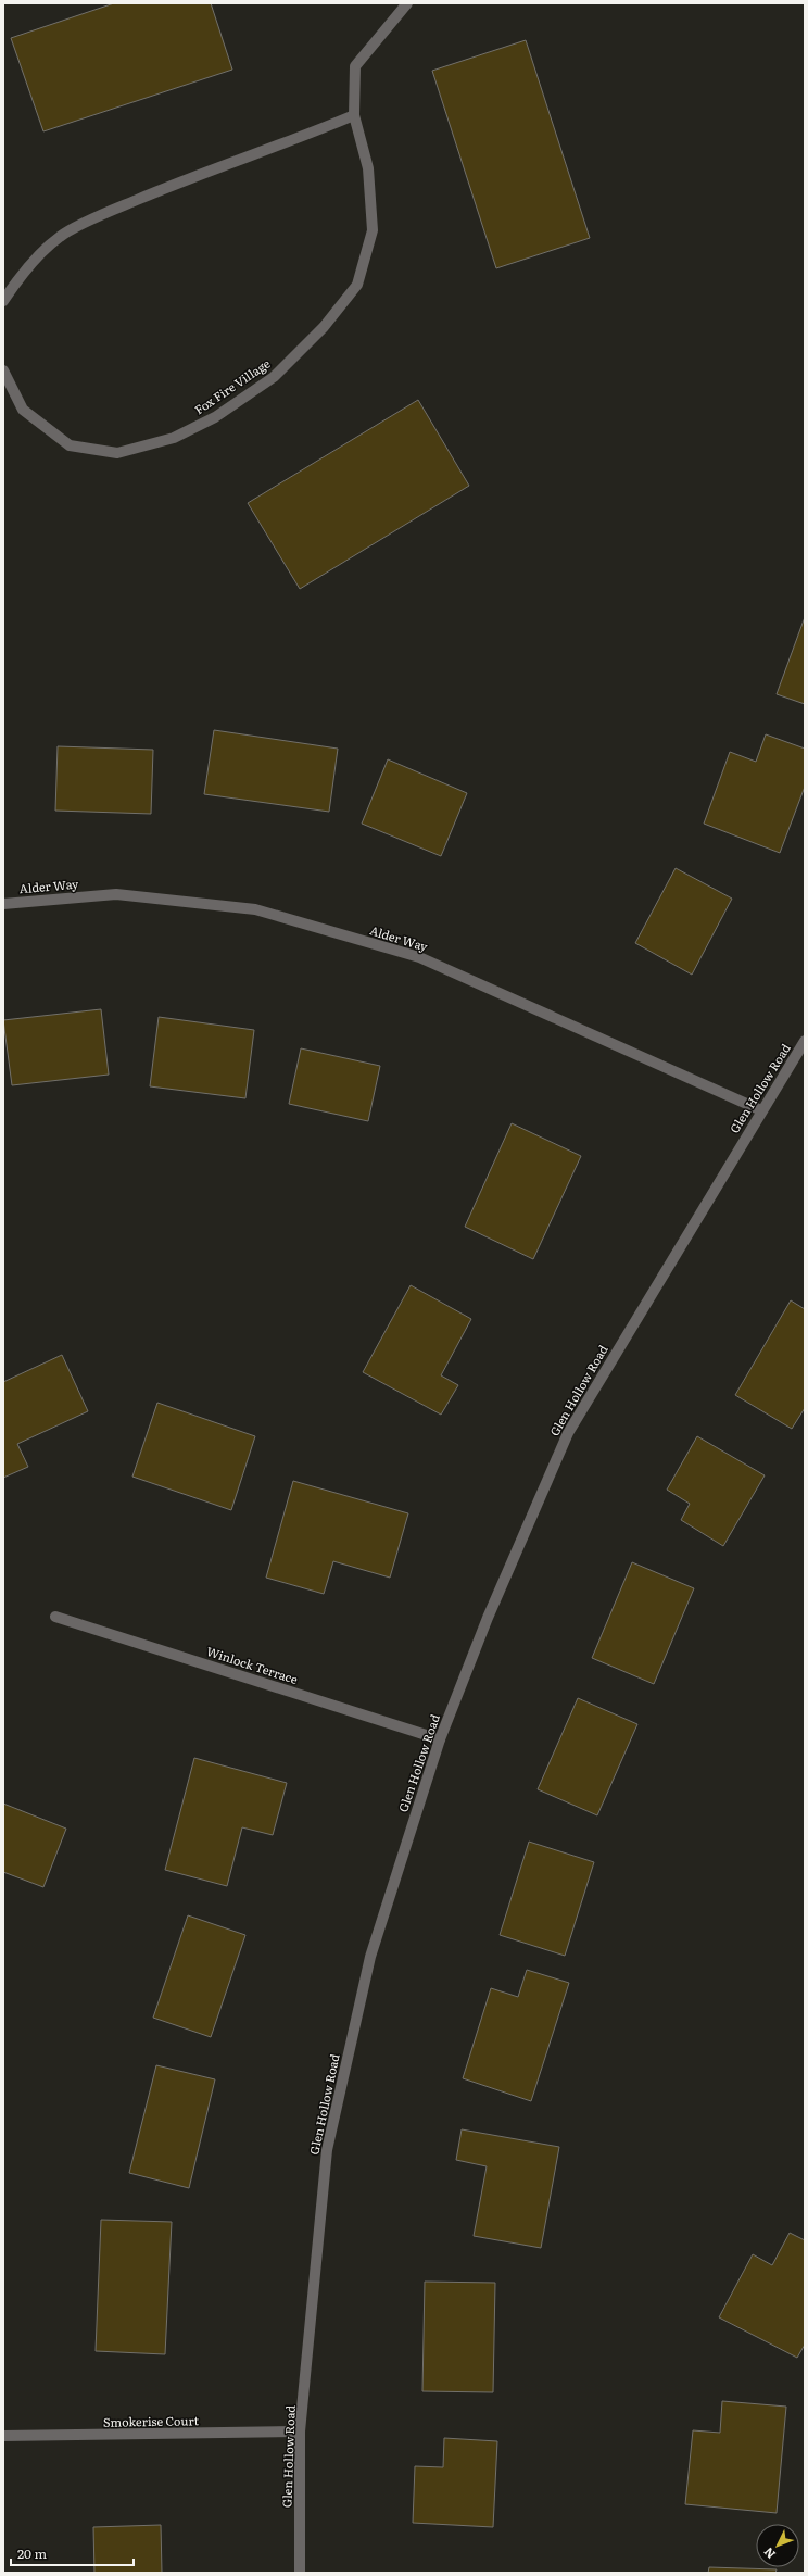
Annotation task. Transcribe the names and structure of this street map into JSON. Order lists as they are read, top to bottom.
{
  "streets": {
    "street": [
      "Fox Fire Village",
      "Alder Way",
      "Glen Hollow Road",
      "Winlock Terrace",
      "Smokerise Court"
    ]
  },
  "crossings": [
    ["Alder Way", "Glen Hollow Road"],
    ["Glen Hollow Road", "Winlock Terrace"],
    ["Glen Hollow Road", "Smokerise Court"]
  ],
  "scale_bar": "20 m",
  "north": "bottom left"
}
